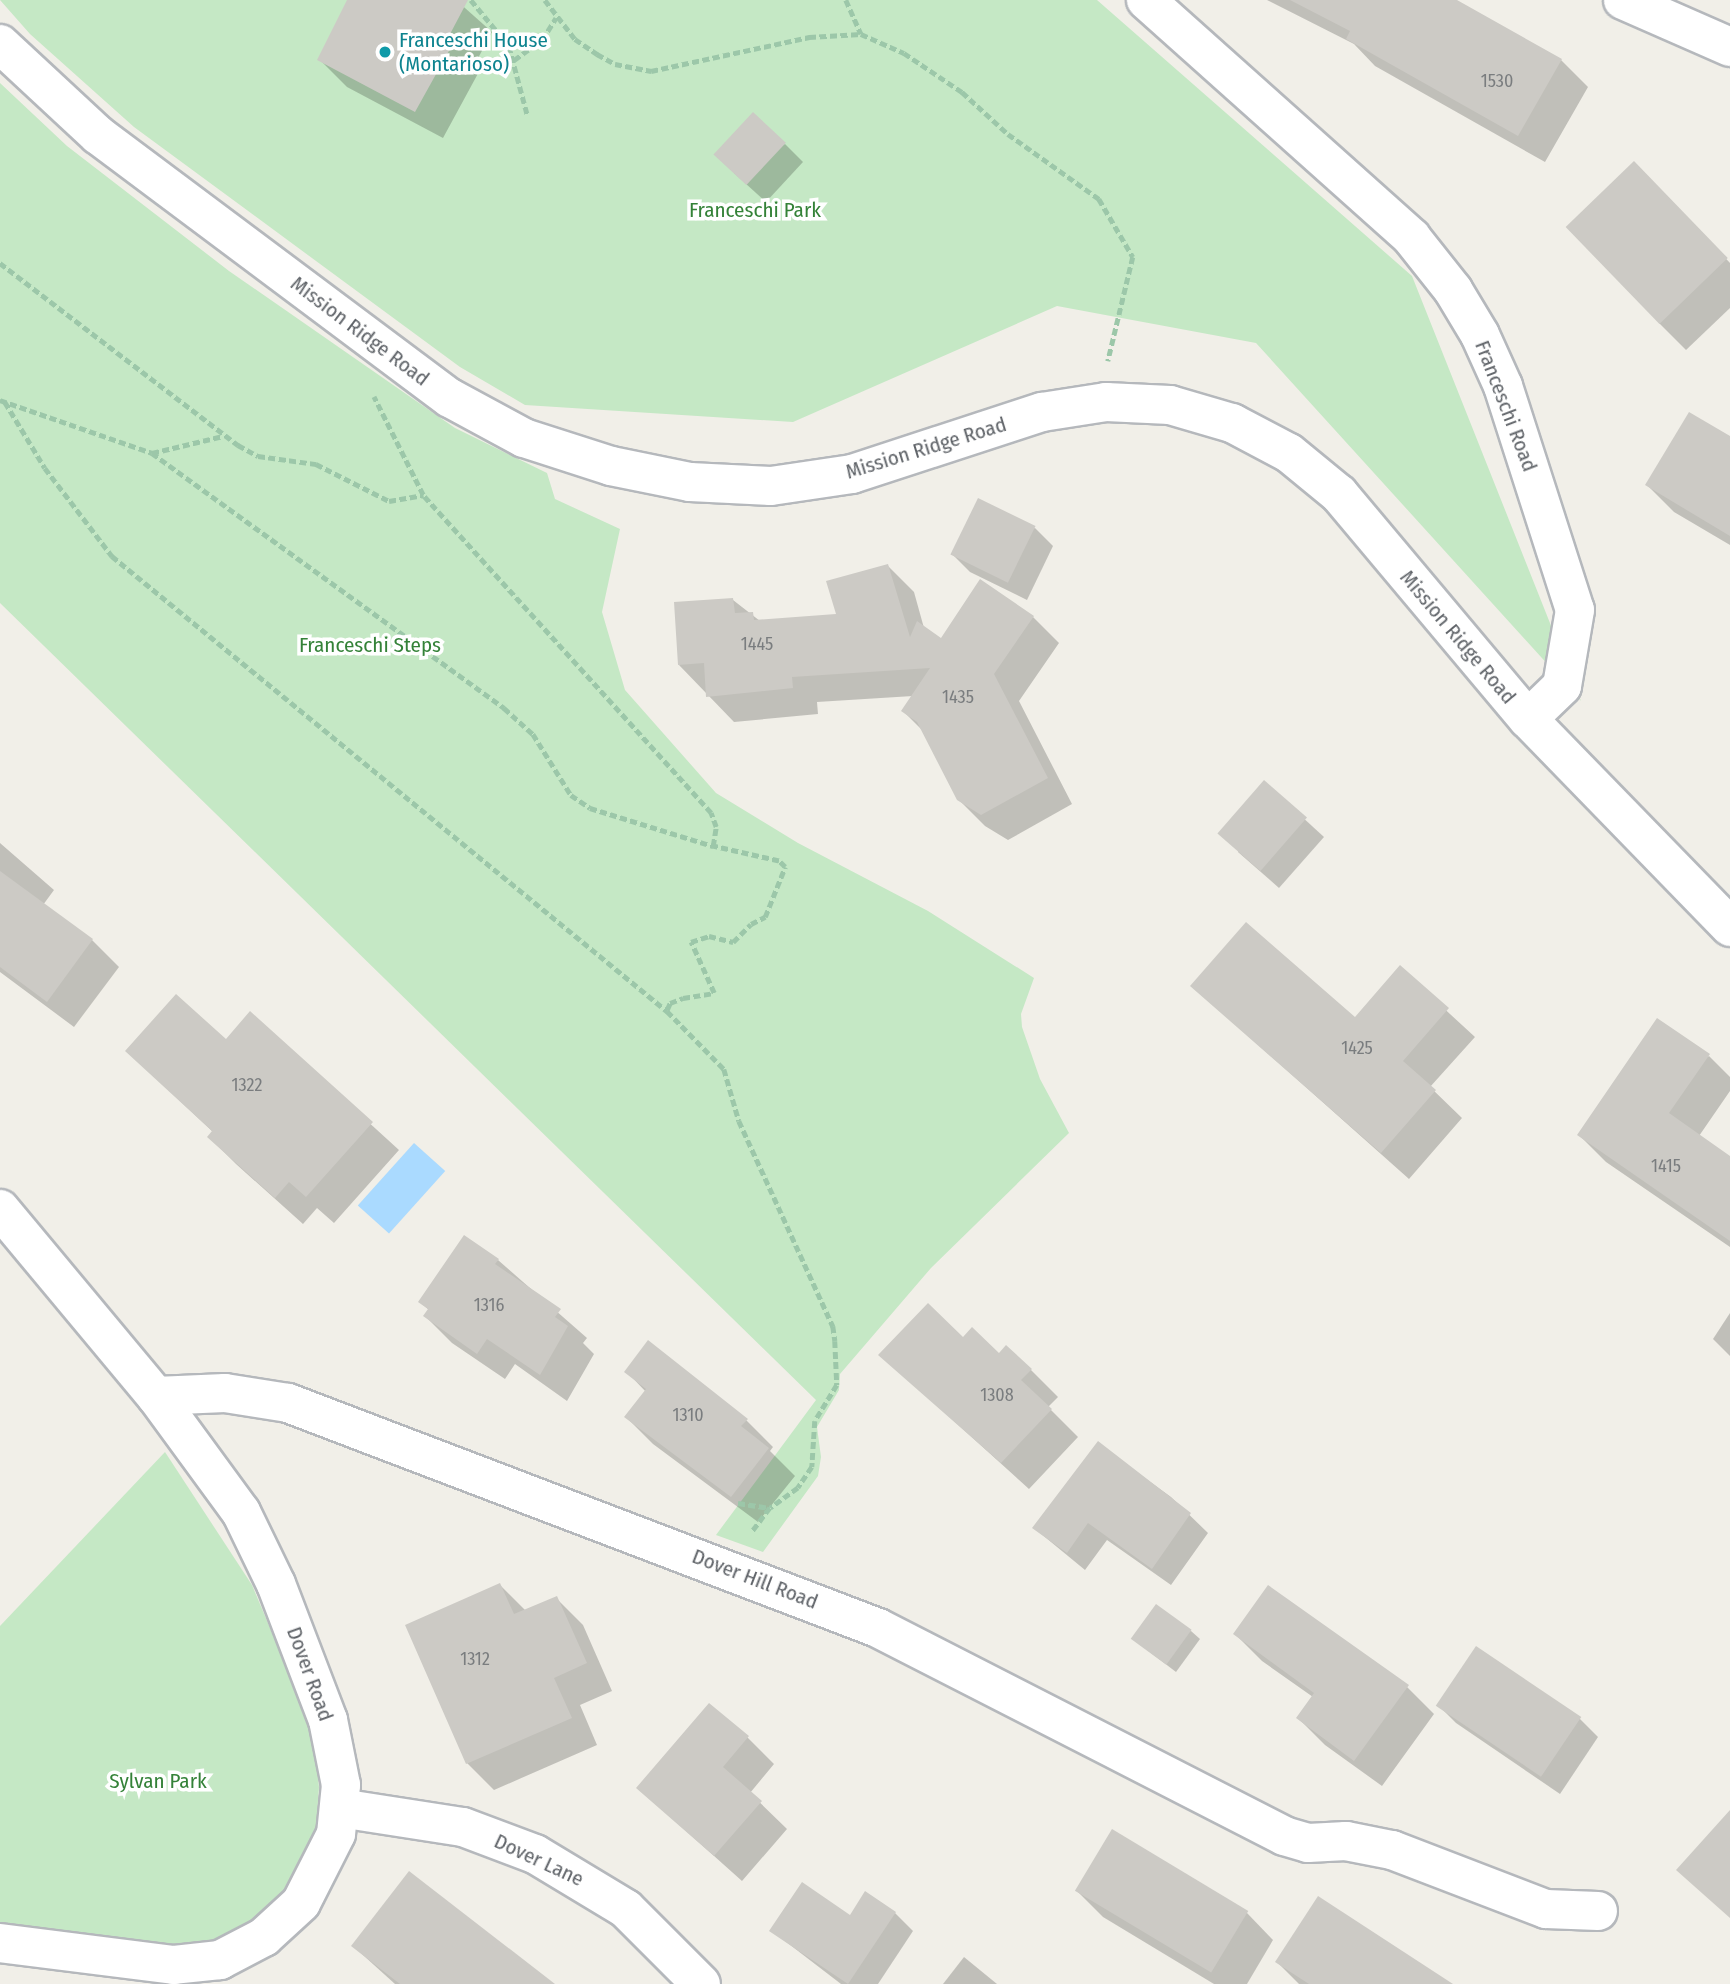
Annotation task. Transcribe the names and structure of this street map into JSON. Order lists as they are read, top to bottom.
{
  "streets": {
    "street": [
      "Mission Ridge Road",
      "Franceschi Road",
      "Dover Hill Road",
      "Dover Road",
      "Dover Lane"
    ]
  },
  "crossings": [
    ["Mission Ridge Road", "Franceschi Road"],
    ["Dover Hill Road", "Dover Road"],
    ["Dover Road", "Dover Lane"]
  ],
  "parks": ["Franceschi Park", "Franceschi Steps", "Sylvan Park"],
  "places": ["Franceschi House (Montarioso)"],
  "house_numbers": [
    "1530",
    "1445",
    "1435",
    "1425",
    "1322",
    "1415",
    "1316",
    "1308",
    "1310",
    "1312"
  ]
}
